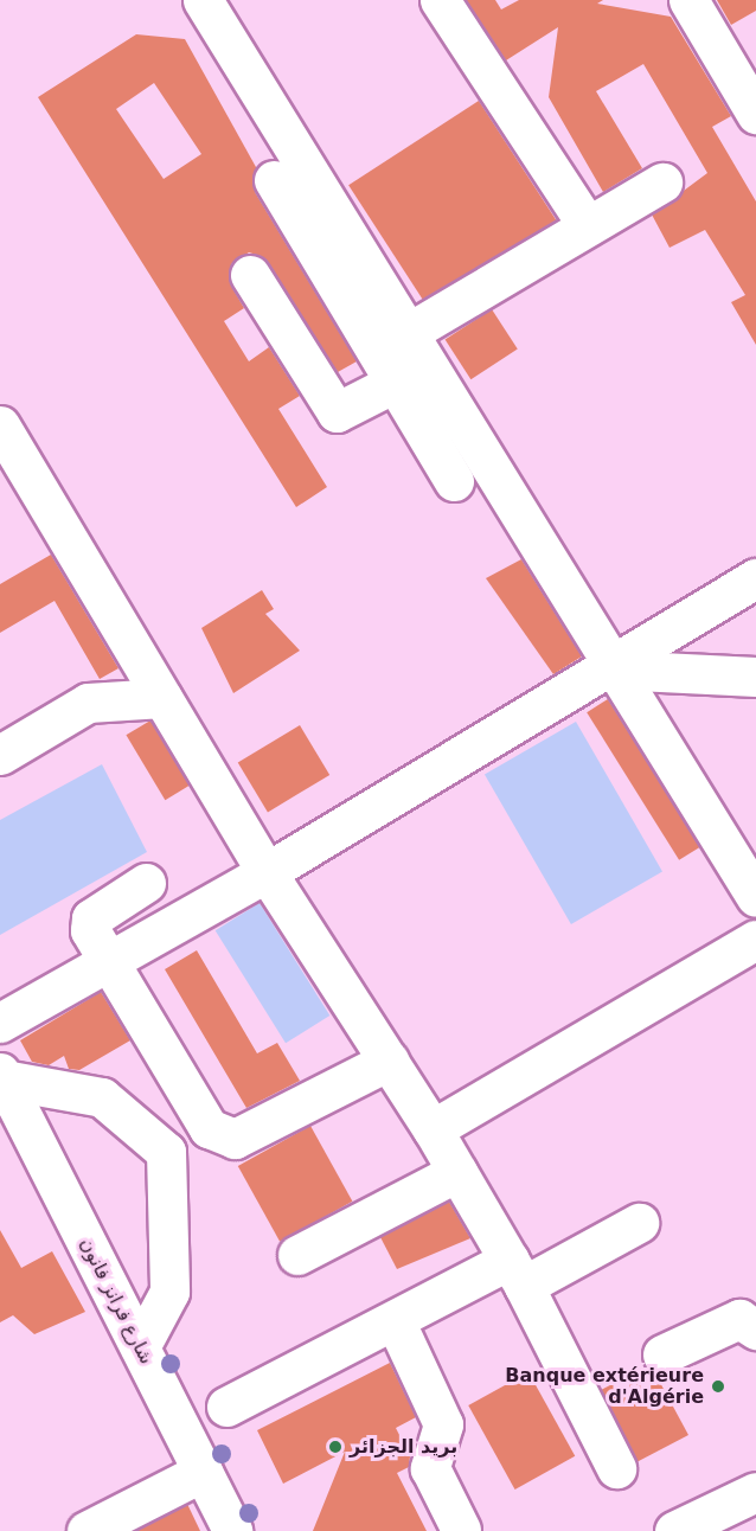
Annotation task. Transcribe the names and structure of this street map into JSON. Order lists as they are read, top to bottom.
{
  "streets": {
    "street": ["شارع فرانز فانون"]
  },
  "places": ["Banque extérieure d'Algérie", "بريد الجزائر"]
}
